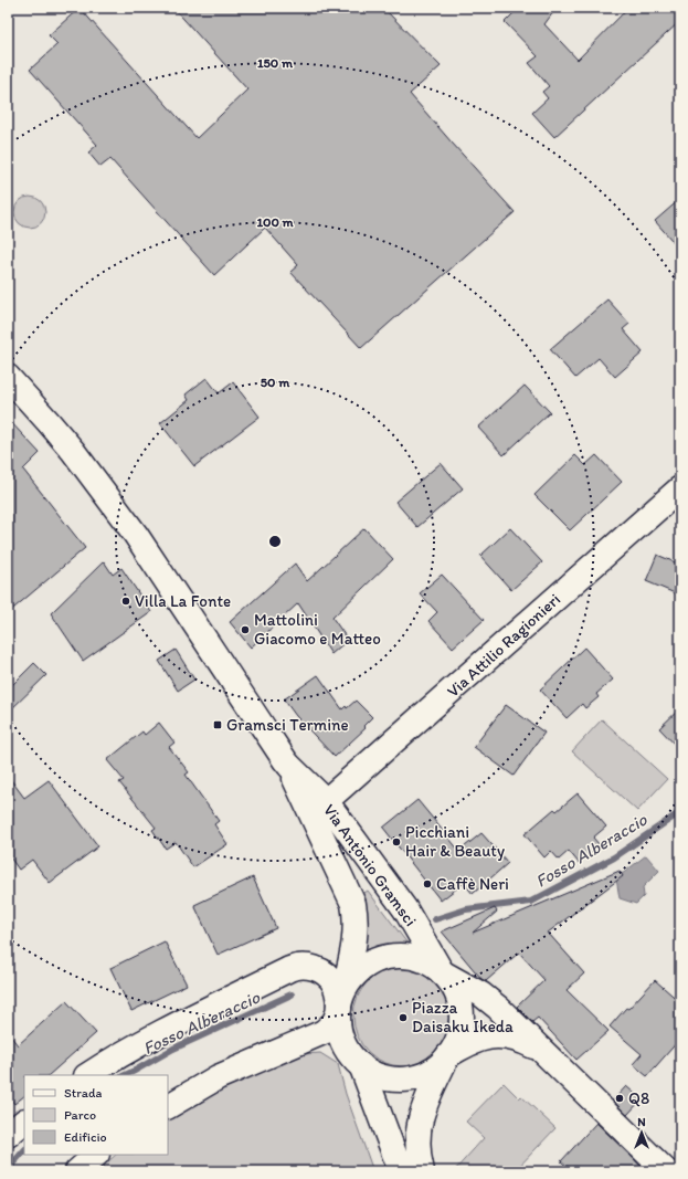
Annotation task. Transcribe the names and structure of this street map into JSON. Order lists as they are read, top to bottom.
{
  "streets": {
    "main road": ["Via Attilio Ragionieri", "Via Antonio Gramsci"]
  },
  "crossings": [
    ["Via Attilio Ragionieri", "Via Antonio Gramsci"]
  ],
  "water": ["Fosso Alberaccio"],
  "places": {
    "other": [
      "Villa La Fonte",
      "Mattolini Giacomo e Matteo",
      "Picchiani Hair & Beauty",
      "Caffè Neri",
      "Piazza Daisaku Ikeda",
      "Q8"
    ],
    "transit": ["Gramsci Termine"]
  },
  "legend": ["Strada", "Parco", "Edificio"],
  "north": "top",
  "rings": ["150 m", "100 m", "50 m"]
}
